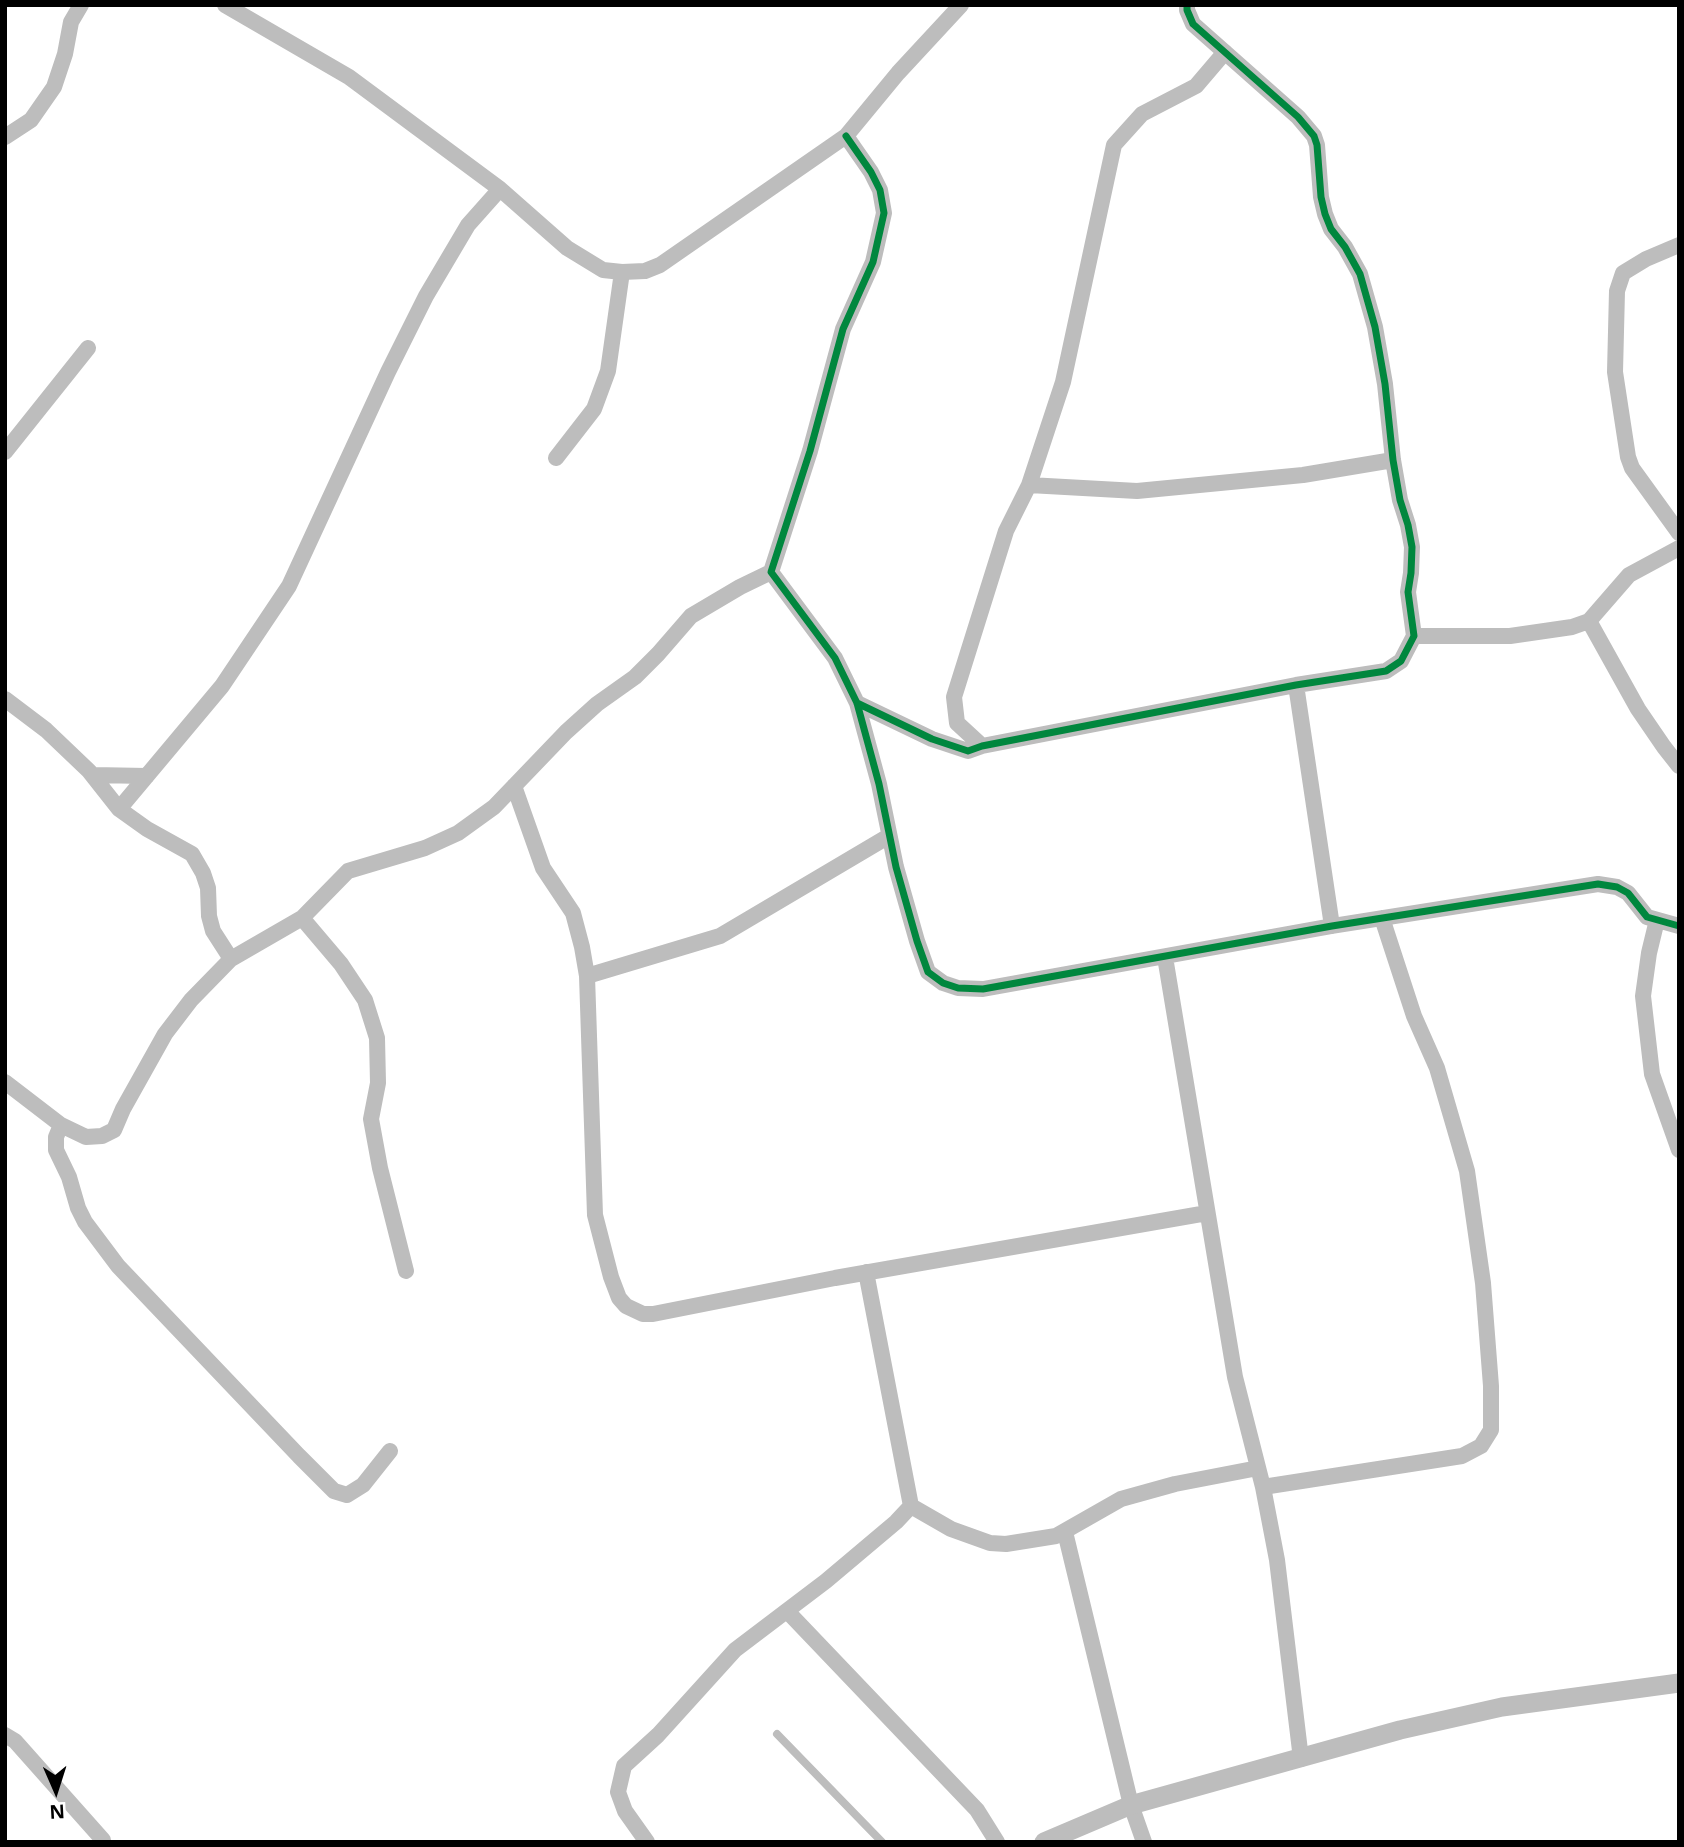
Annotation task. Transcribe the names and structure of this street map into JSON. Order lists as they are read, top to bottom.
{
  "north": "bottom"
}
